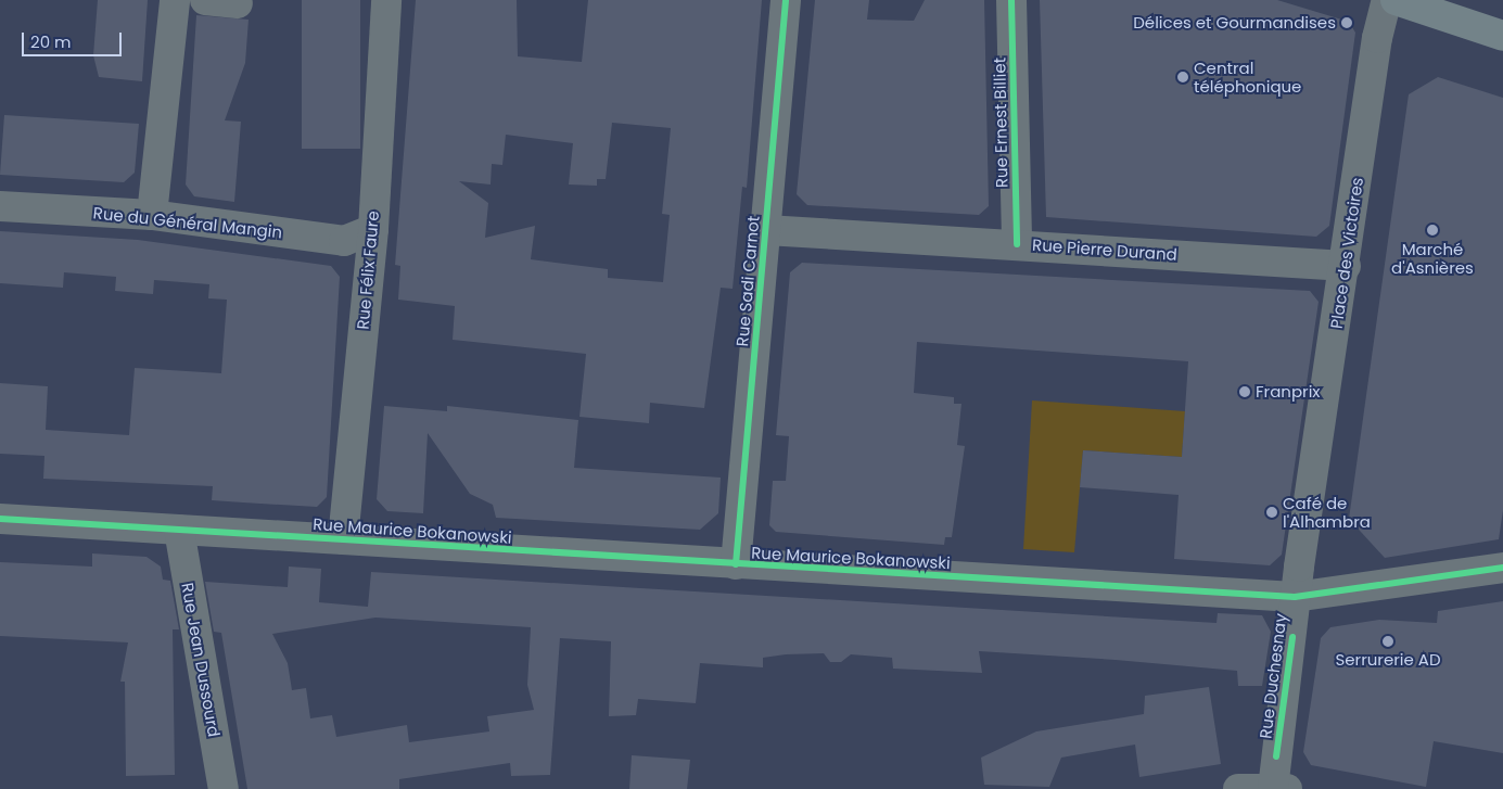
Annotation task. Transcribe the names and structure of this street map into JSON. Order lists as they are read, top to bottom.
{
  "streets": {
    "street": [
      "Rue Ernest Billiet",
      "Rue du Général Mangin",
      "Rue Pierre Durand",
      "Place des Victoires",
      "Rue Félix Faure",
      "Rue Sadi Carnot",
      "Rue Maurice Bokanowski",
      "Rue Jean Dussourd",
      "Rue Duchesnay"
    ]
  },
  "crossings": [
    ["Rue Ernest Billiet", "Rue Pierre Durand"],
    ["Rue du Général Mangin", "Rue Félix Faure"],
    ["Rue Pierre Durand", "Place des Victoires"],
    ["Rue Pierre Durand", "Rue Sadi Carnot"],
    ["Place des Victoires", "Rue Duchesnay"],
    ["Rue Félix Faure", "Rue Maurice Bokanowski"],
    ["Rue Sadi Carnot", "Rue Maurice Bokanowski"],
    ["Rue Maurice Bokanowski", "Rue Jean Dussourd"],
    ["Rue Maurice Bokanowski", "Rue Duchesnay"]
  ],
  "places": [
    "Délices et Gourmandises",
    "Central téléphonique",
    "Marché d'Asnières",
    "Franprix",
    "Café de l'Alhambra",
    "Serrurerie AD"
  ],
  "scale_bar": "20 m"
}
